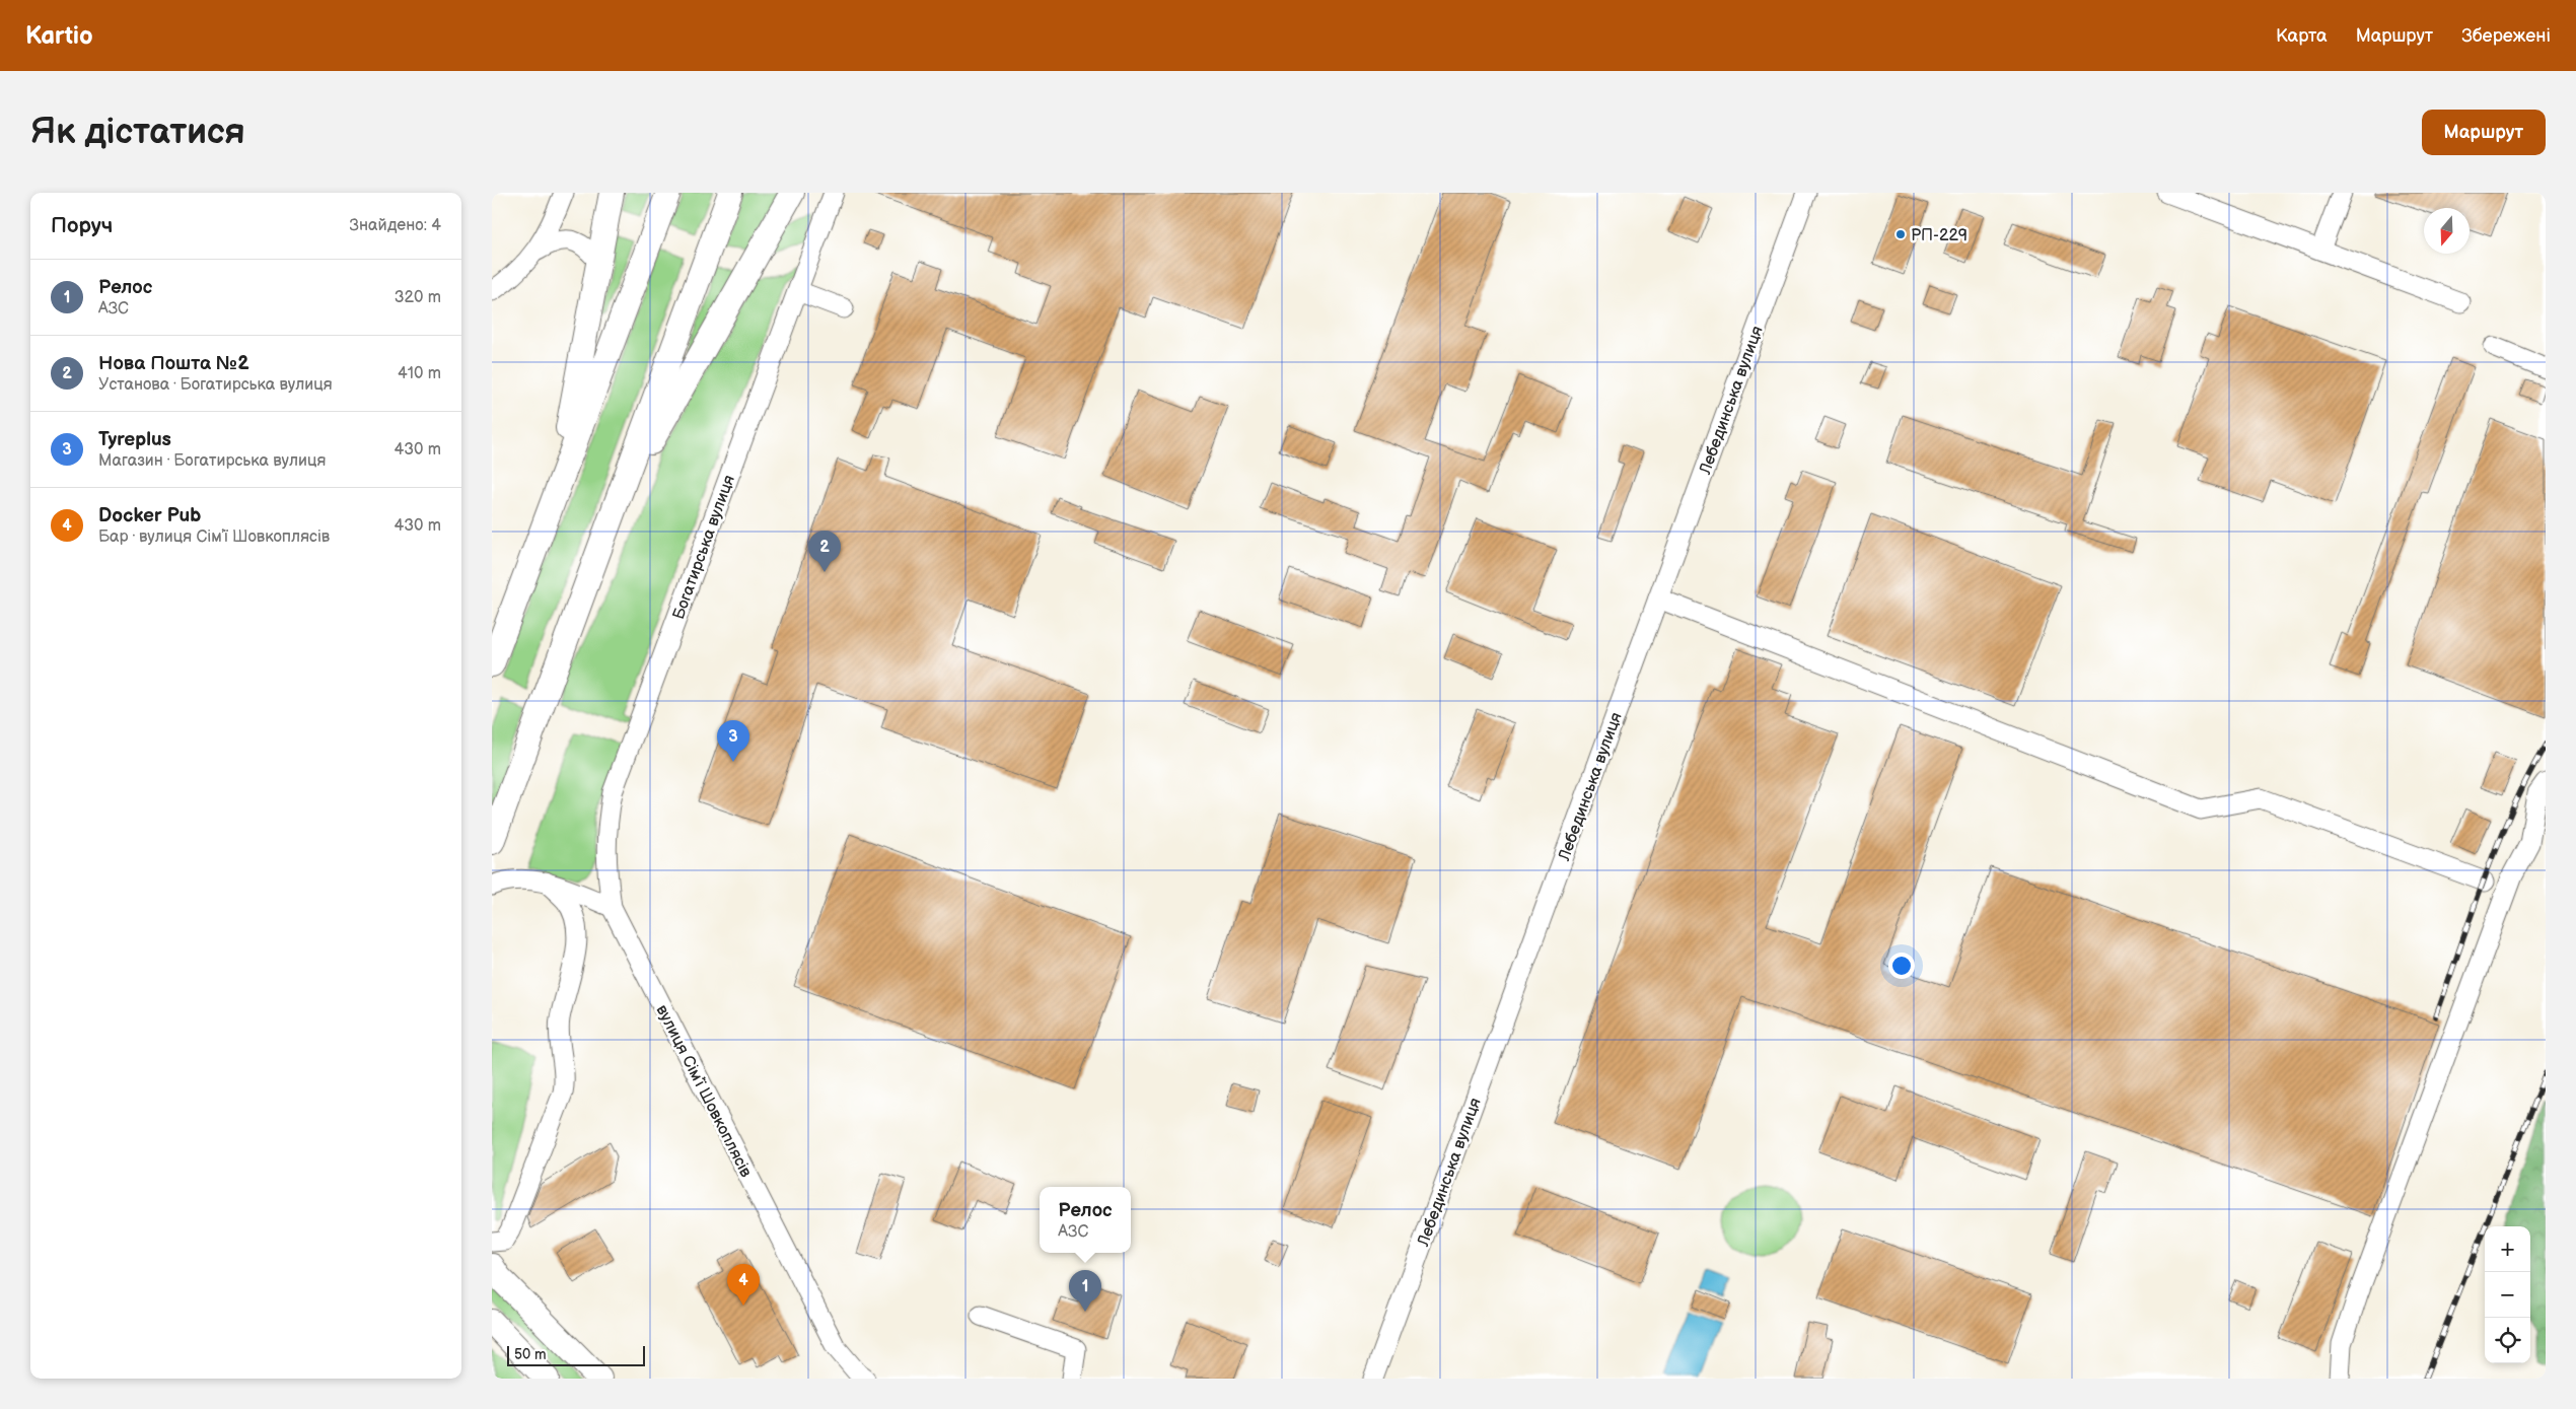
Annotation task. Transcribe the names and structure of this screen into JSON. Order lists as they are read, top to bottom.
{
  "streets": {
    "street": ["Лебединська вулиця", "Богатирська вулиця", "вулиця Сімʼї Шовкоплясів"]
  },
  "crossings": [
    ["Богатирська вулиця", "вулиця Сімʼї Шовкоплясів"]
  ],
  "places": ["РП-229"],
  "scale_bar": "50 m",
  "north": "bottom",
  "page": {
    "header": "Kartio",
    "nav": ["Карта", "Маршрут", "Збережені"],
    "buttons": "Маршрут",
    "title": "Як дістатися",
    "heading": ["Поруч", "Знайдено: 4"],
    "list": [
      {
        "mark": "1",
        "name": "Релос",
        "note": "АЗС",
        "value": "320 m"
      },
      {
        "mark": "2",
        "name": "Нова Пошта №2",
        "note": "Установа · Богатирська вулиця",
        "value": "410 m"
      },
      {
        "mark": "3",
        "name": "Tyreplus",
        "note": "Магазин · Богатирська вулиця",
        "value": "430 m"
      },
      {
        "mark": "4",
        "name": "Docker Pub",
        "note": "Бар · вулиця Сімʼї Шовкоплясів",
        "value": "430 m"
      }
    ],
    "pins": [
      "2",
      "3",
      "4",
      "1"
    ],
    "popup": ["Релос", "АЗС"],
    "map_buttons": ["+", "−"],
    "scale": "50 m"
  }
}
